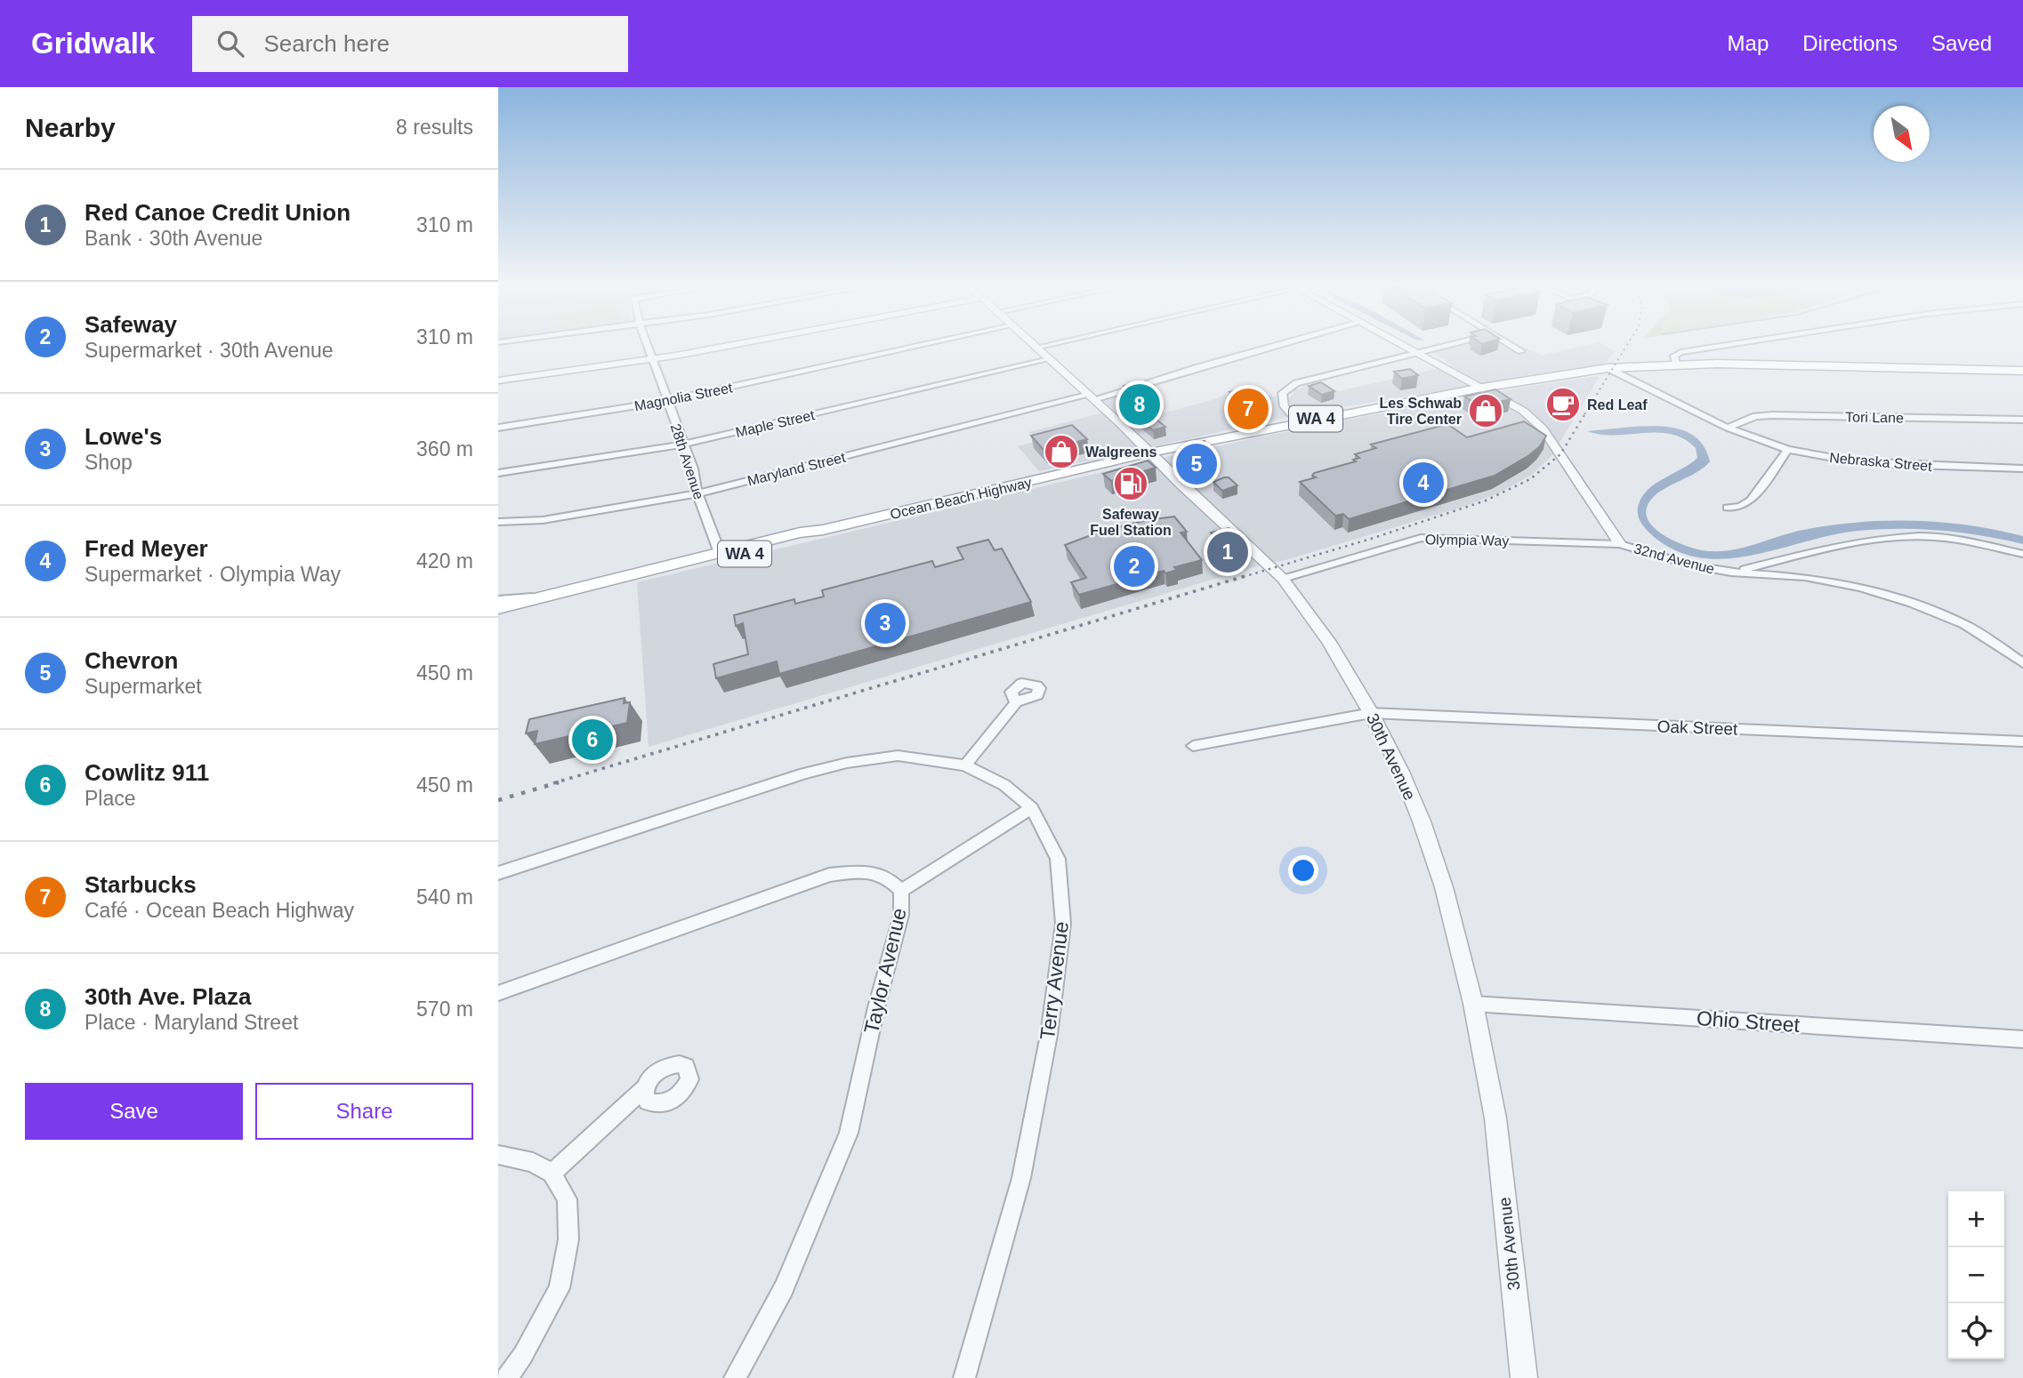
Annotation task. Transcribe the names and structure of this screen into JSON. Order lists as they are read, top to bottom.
{
  "streets": {
    "main road": ["WA 4", "Ocean Beach Highway"],
    "street": [
      "Magnolia Street",
      "Tori Lane",
      "Maple Street",
      "28th Avenue",
      "Nebraska Street",
      "Maryland Street",
      "Olympia Way",
      "32nd Avenue",
      "Oak Street",
      "30th Avenue",
      "Taylor Avenue",
      "Terry Avenue",
      "Ohio Street"
    ]
  },
  "crossings": [
    ["Magnolia Street", "28th Avenue"],
    ["Tori Lane", "Nebraska Street"],
    ["Maple Street", "28th Avenue"],
    ["Maple Street", "30th Avenue"],
    ["28th Avenue", "Maryland Street"],
    ["28th Avenue", "Ocean Beach Highway"],
    ["Nebraska Street", "Ocean Beach Highway"],
    ["Maryland Street", "30th Avenue"],
    ["Ocean Beach Highway", "32nd Avenue"],
    ["Ocean Beach Highway", "30th Avenue"],
    ["Olympia Way", "32nd Avenue"],
    ["Olympia Way", "30th Avenue"],
    ["Oak Street", "30th Avenue"],
    ["30th Avenue", "Ohio Street"]
  ],
  "places": {
    "cafe": ["Red Leaf"],
    "shop": ["Les Schwab Tire Center", "Walgreens"],
    "fuel station": ["Safeway Fuel Station"]
  },
  "north": "bottom right",
  "page": {
    "header": "Gridwalk",
    "search": "Search here",
    "nav": ["Map", "Directions", "Saved"],
    "heading": ["Nearby", "8 results"],
    "list": [
      {
        "mark": "1",
        "name": "Red Canoe Credit Union",
        "note": "Bank · 30th Avenue",
        "value": "310 m"
      },
      {
        "mark": "2",
        "name": "Safeway",
        "note": "Supermarket · 30th Avenue",
        "value": "310 m"
      },
      {
        "mark": "3",
        "name": "Lowe's",
        "note": "Shop",
        "value": "360 m"
      },
      {
        "mark": "4",
        "name": "Fred Meyer",
        "note": "Supermarket · Olympia Way",
        "value": "420 m"
      },
      {
        "mark": "5",
        "name": "Chevron",
        "note": "Supermarket",
        "value": "450 m"
      },
      {
        "mark": "6",
        "name": "Cowlitz 911",
        "note": "Place",
        "value": "450 m"
      },
      {
        "mark": "7",
        "name": "Starbucks",
        "note": "Café · Ocean Beach Highway",
        "value": "540 m"
      },
      {
        "mark": "8",
        "name": "30th Ave. Plaza",
        "note": "Place · Maryland Street",
        "value": "570 m"
      }
    ],
    "pins": [
      "8",
      "7",
      "5",
      "4",
      "1",
      "2",
      "3",
      "6"
    ],
    "buttons": ["Save", "Share"],
    "map_buttons": ["+", "−"]
  }
}
